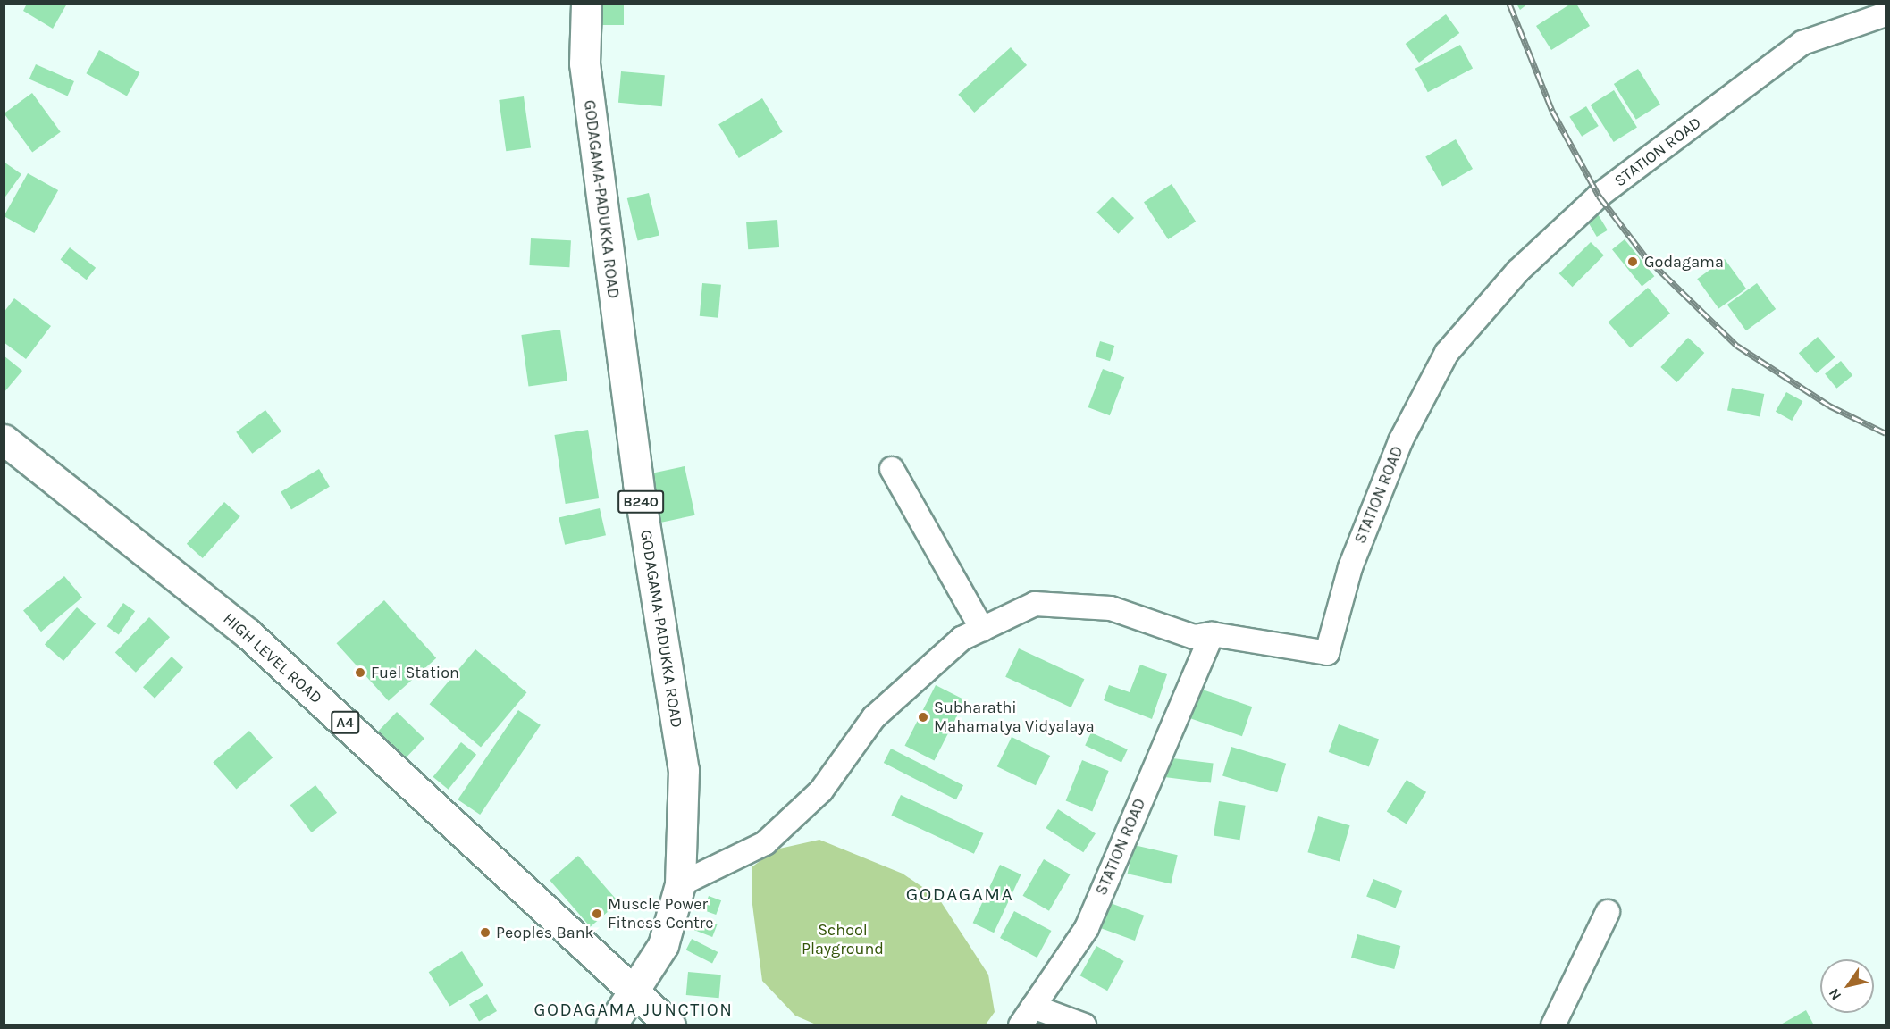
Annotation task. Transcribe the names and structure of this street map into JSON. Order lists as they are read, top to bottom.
{
  "streets": {
    "main road": [
      "GODAGAMA-PADUKKA ROAD",
      "B240",
      "HIGH LEVEL ROAD",
      "A4"
    ],
    "street": ["STATION ROAD"]
  },
  "crossings": [
    ["GODAGAMA-PADUKKA ROAD", "B240"],
    ["GODAGAMA-PADUKKA ROAD", "HIGH LEVEL ROAD"],
    ["B240", "HIGH LEVEL ROAD"]
  ],
  "districts": ["GODAGAMA", "GODAGAMA JUNCTION"],
  "parks": ["School Playground"],
  "places": [
    "Godagama",
    "Fuel Station",
    "Subharathi Mahamatya Vidyalaya",
    "Muscle Power Fitness Centre",
    "Peoples Bank"
  ],
  "north": "bottom left"
}
